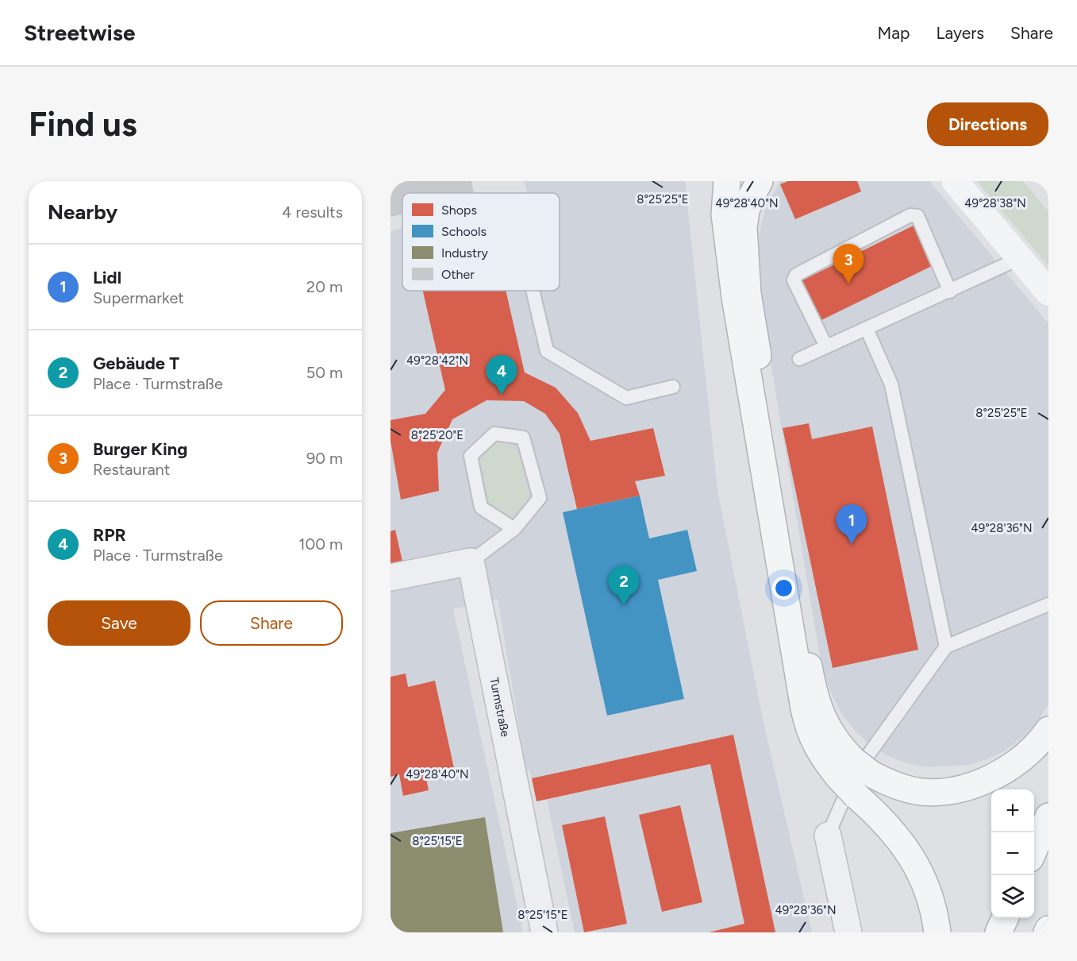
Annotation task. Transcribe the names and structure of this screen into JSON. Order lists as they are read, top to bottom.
{
  "streets": {
    "street": ["Turmstraße"]
  },
  "legend": [
    "Shops",
    "Schools",
    "Industry",
    "Other"
  ],
  "page": {
    "header": "Streetwise",
    "nav": ["Map", "Layers", "Share"],
    "buttons": [
      "Directions",
      ["Save", "Share"]
    ],
    "title": "Find us",
    "heading": ["Nearby", "4 results"],
    "list": [
      {
        "mark": "1",
        "name": "Lidl",
        "note": "Supermarket",
        "value": "20 m"
      },
      {
        "mark": "2",
        "name": "Gebäude T",
        "note": "Place · Turmstraße",
        "value": "50 m"
      },
      {
        "mark": "3",
        "name": "Burger King",
        "note": "Restaurant",
        "value": "90 m"
      },
      {
        "mark": "4",
        "name": "RPR",
        "note": "Place · Turmstraße",
        "value": "100 m"
      }
    ],
    "pins": [
      "3",
      "4",
      "1",
      "2"
    ],
    "map_buttons": ["+", "−"]
  },
  "coordinates": [
    "8°25'25\"E",
    "49°28'40\"N",
    "49°28'38\"N",
    "49°28'42\"N",
    "8°25'20\"E",
    "49°28'36\"N",
    "8°25'15\"E"
  ]
}
